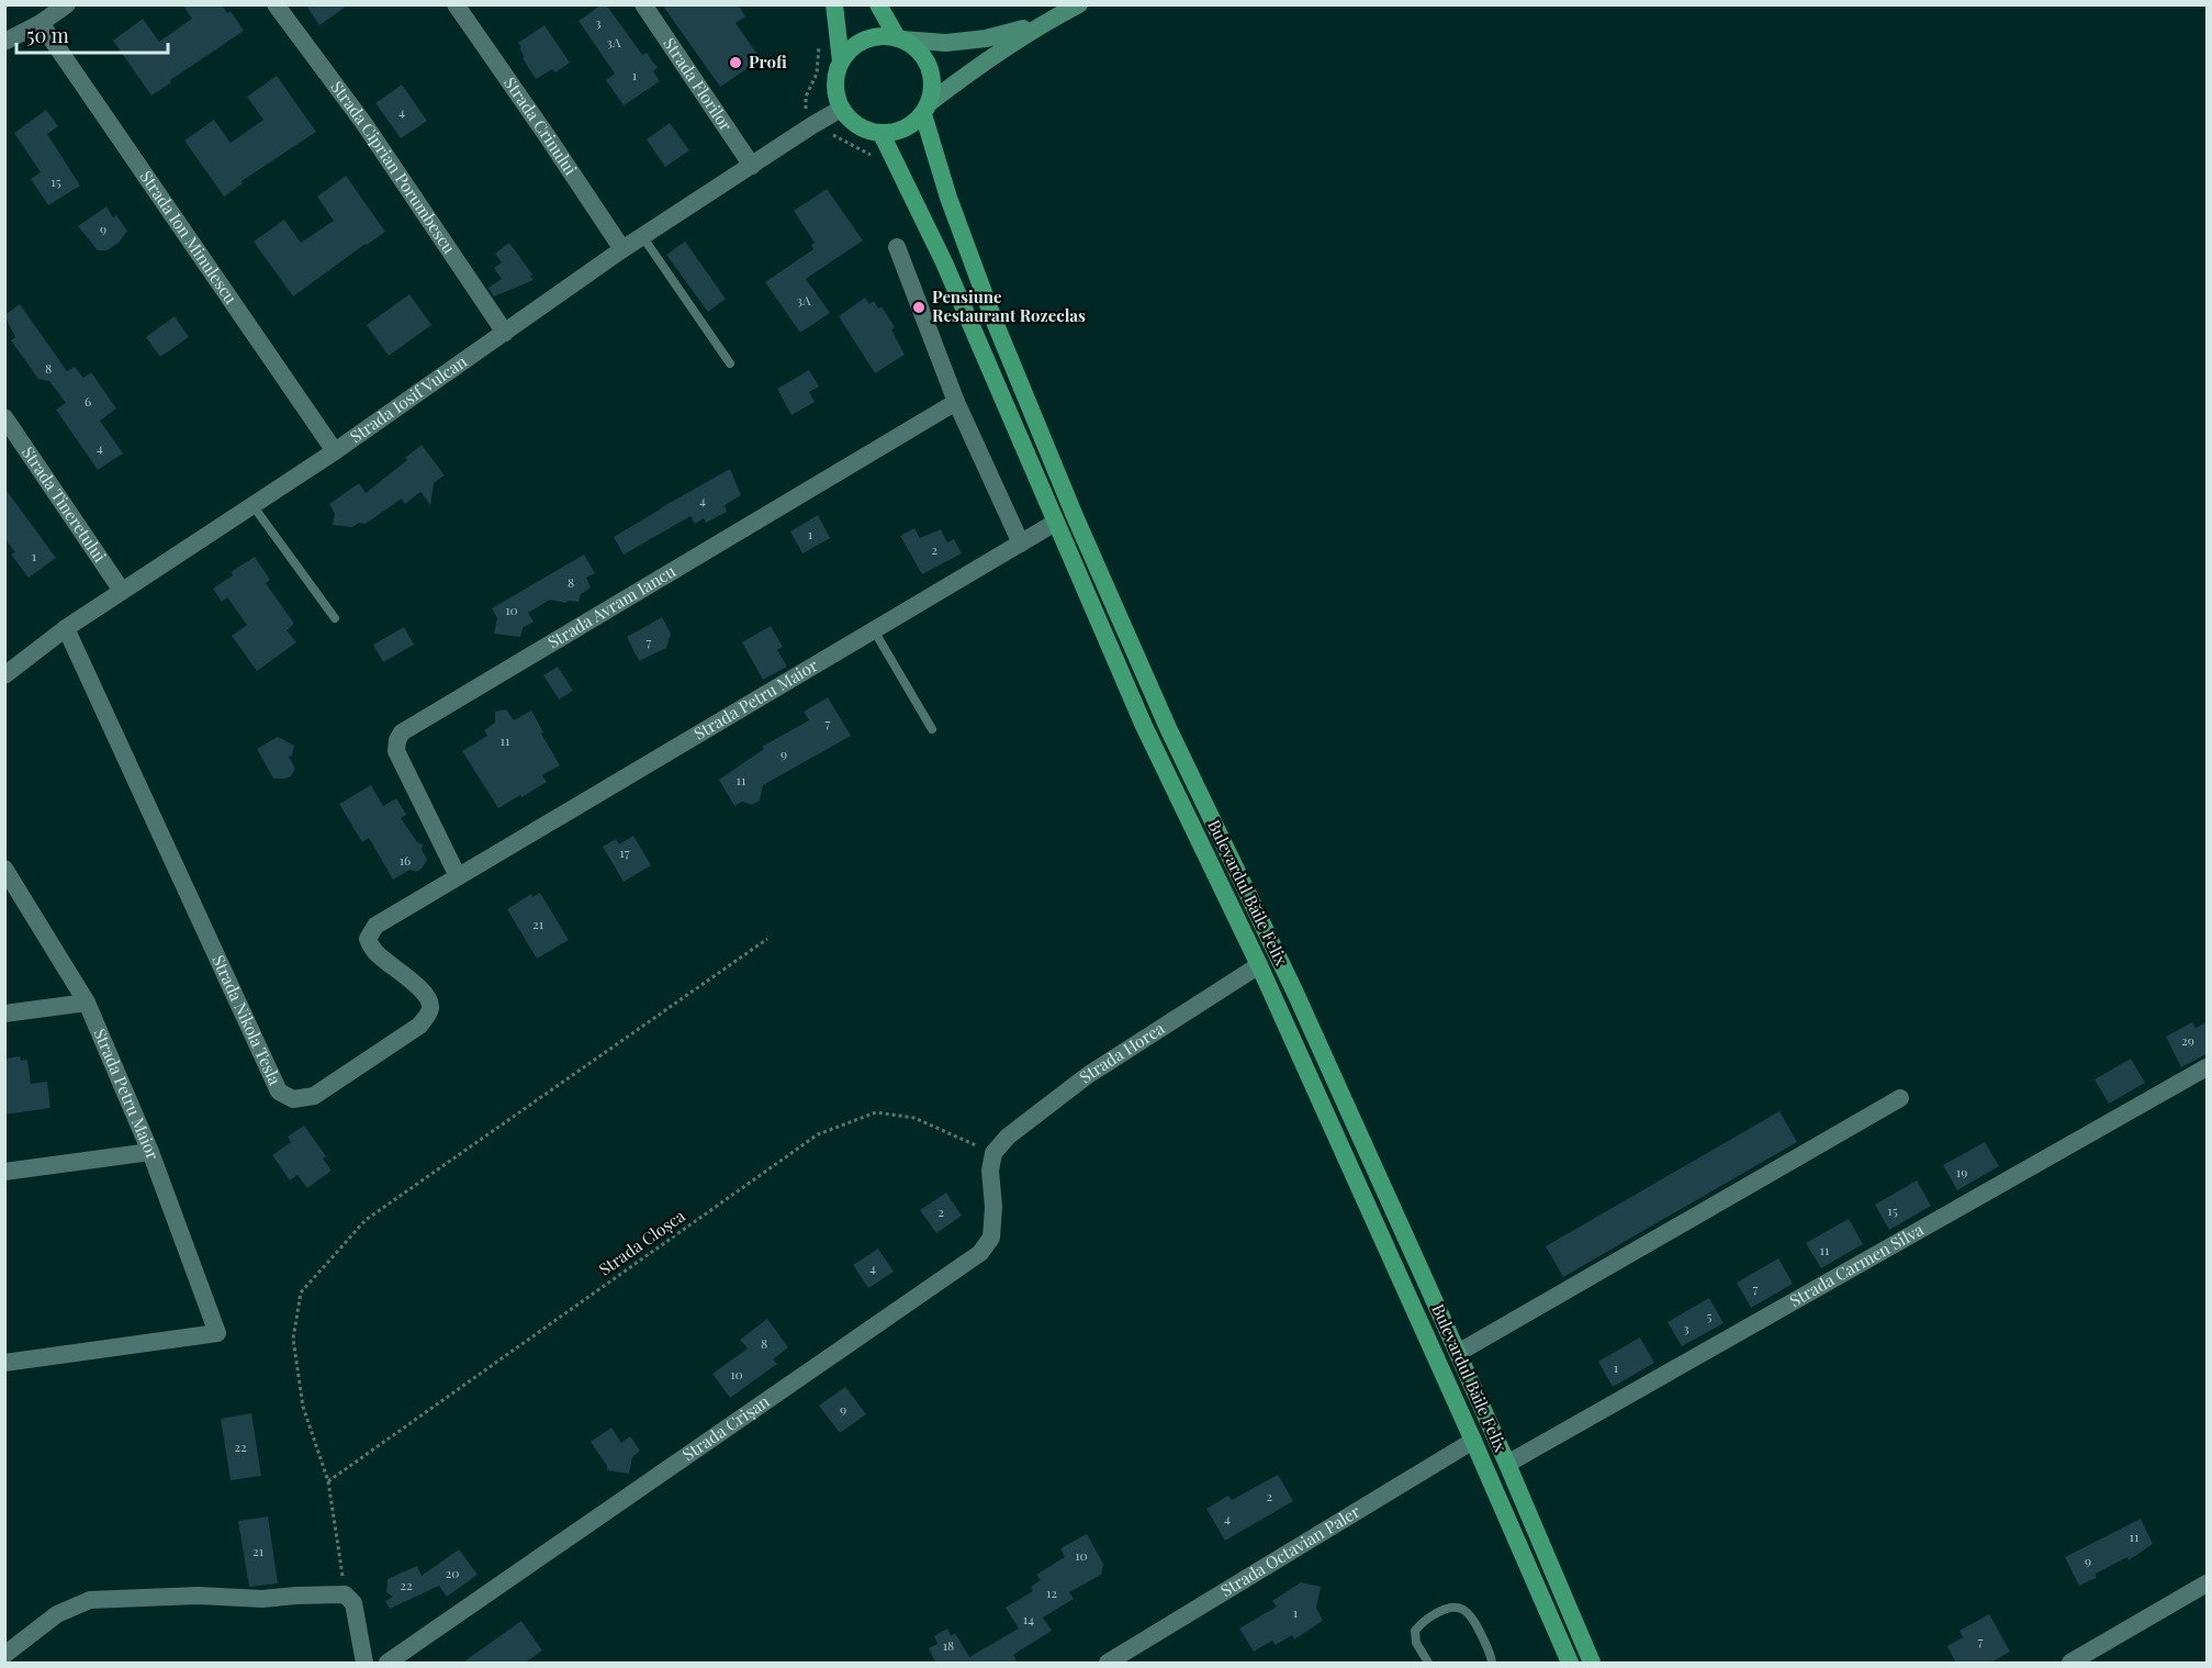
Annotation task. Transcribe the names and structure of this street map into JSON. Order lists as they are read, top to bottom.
{
  "streets": {
    "main road": ["Bulevardul Băile Felix"],
    "street": [
      "Strada Florilor",
      "Strada Crinului",
      "Strada Ciprian Porumbescu",
      "Strada Ion Minulescu",
      "Strada Iosif Vulcan",
      "Strada Tineretului",
      "Strada Avram Iancu",
      "Strada Petru Maior",
      "Strada Nikola Tesla",
      "Strada Horea",
      "Strada Carmen Silva",
      "Strada Crișan",
      "Strada Octavian Paler"
    ],
    "path": ["Strada Cloșca"]
  },
  "crossings": [
    ["Strada Florilor", "Strada Iosif Vulcan"],
    ["Strada Crinului", "Strada Iosif Vulcan"],
    ["Strada Ciprian Porumbescu", "Strada Iosif Vulcan"],
    ["Strada Ion Minulescu", "Strada Iosif Vulcan"],
    ["Strada Iosif Vulcan", "Strada Tineretului"],
    ["Strada Iosif Vulcan", "Bulevardul Băile Felix"],
    ["Strada Iosif Vulcan", "Strada Nikola Tesla"],
    ["Strada Avram Iancu", "Strada Petru Maior"],
    ["Strada Avram Iancu", "Strada Nikola Tesla"],
    ["Strada Petru Maior", "Bulevardul Băile Felix"],
    ["Strada Petru Maior", "Strada Nikola Tesla"],
    ["Bulevardul Băile Felix", "Strada Horea"],
    ["Bulevardul Băile Felix", "Strada Carmen Silva"],
    ["Bulevardul Băile Felix", "Strada Octavian Paler"],
    ["Strada Horea", "Strada Cloșca"],
    ["Strada Horea", "Strada Crișan"],
    ["Strada Cloșca", "Strada Crișan"]
  ],
  "places": ["Profi", "Pensiune Restaurant Rozeclas"],
  "house_numbers": [
    "3",
    "3A",
    "1",
    "4",
    "15",
    "9",
    "3A",
    "8",
    "6",
    "4",
    "4",
    "1",
    "2",
    "1",
    "8",
    "10",
    "7",
    "7",
    "11",
    "9",
    "11",
    "17",
    "16",
    "21",
    "29",
    "19",
    "15",
    "2",
    "11",
    "4",
    "7",
    "5",
    "3",
    "8",
    "1",
    "10",
    "9",
    "22",
    "2",
    "4",
    "11",
    "21",
    "10",
    "9",
    "20",
    "22",
    "12",
    "1",
    "14",
    "7",
    "18"
  ],
  "scale_bar": "50 m"
}
